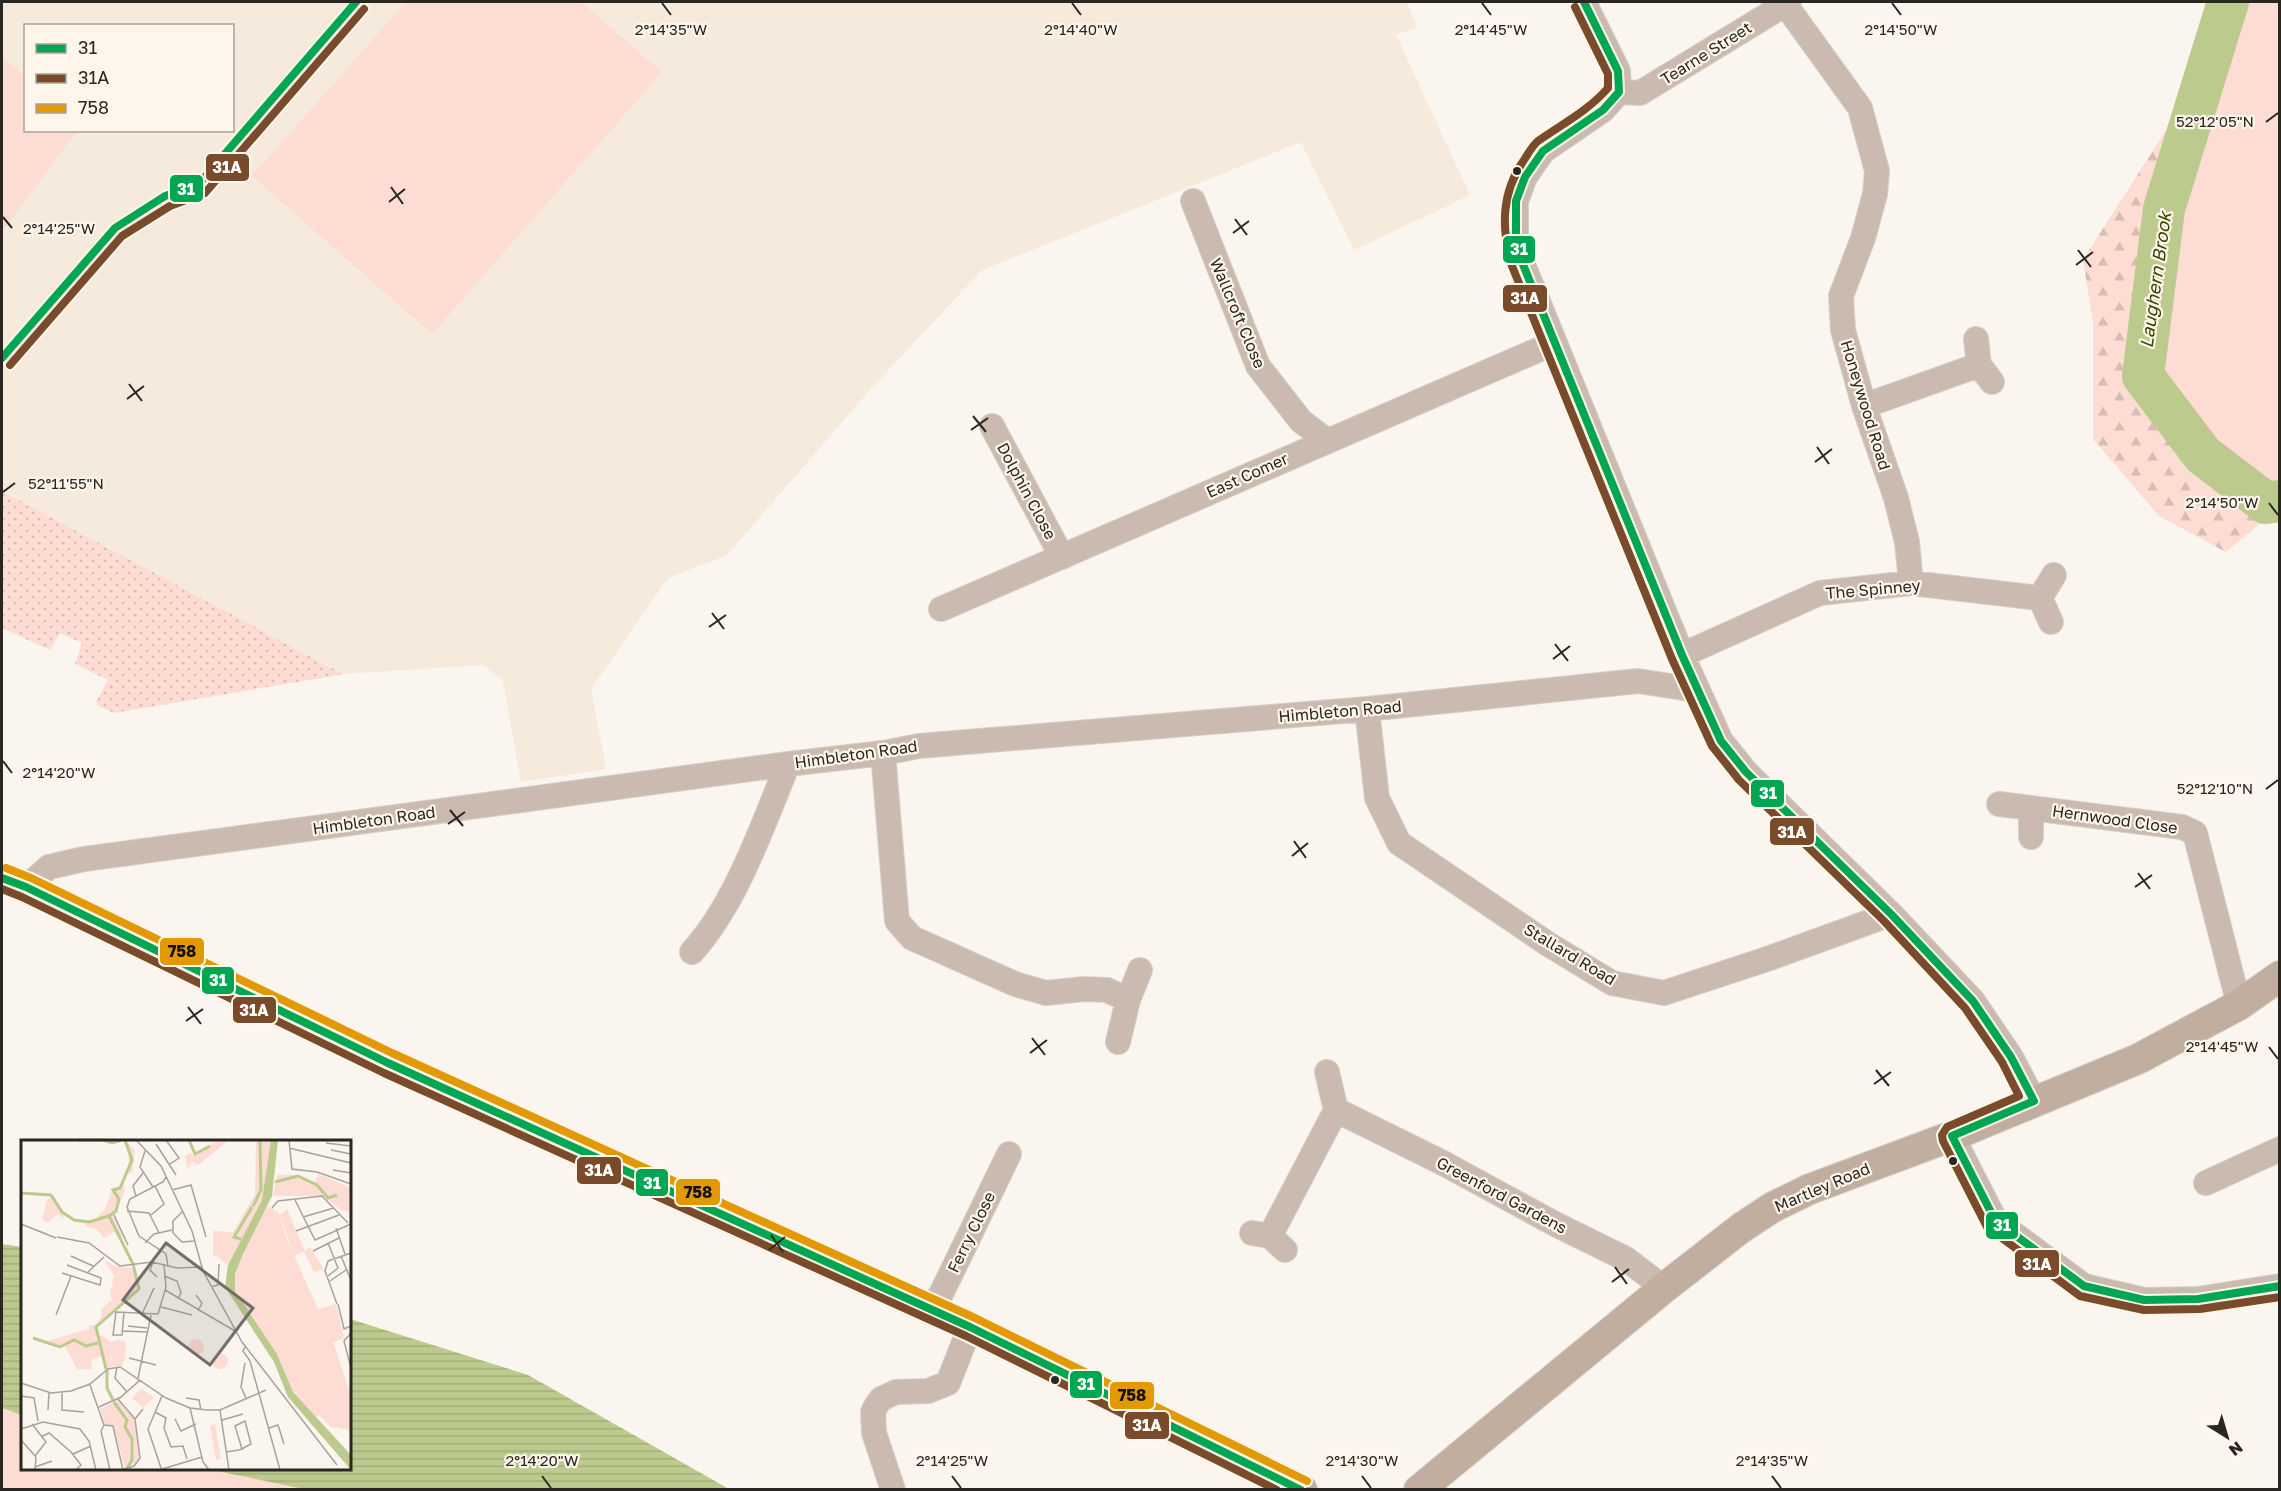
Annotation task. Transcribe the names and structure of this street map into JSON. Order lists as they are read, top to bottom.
{
  "streets": {
    "main road": ["Martley Road"],
    "street": [
      "Tearne Street",
      "Wallcroft Close",
      "Honeywood Road",
      "East Comer",
      "Dolphin Close",
      "The Spinney",
      "Himbleton Road",
      "Hernwood Close",
      "Stallard Road",
      "Greenford Gardens",
      "Ferry Close"
    ]
  },
  "crossings": [
    ["Tearne Street", "Honeywood Road"],
    ["Wallcroft Close", "East Comer"],
    ["Honeywood Road", "The Spinney"],
    ["East Comer", "Dolphin Close"],
    ["Himbleton Road", "Stallard Road"],
    ["Hernwood Close", "Martley Road"],
    ["Martley Road", "Greenford Gardens"]
  ],
  "water": ["Laughern Brook"],
  "lines": ["transit line 31", "transit line 31A", "transit line 758"],
  "legend": ["31", "31A", "758"],
  "north": "bottom right",
  "coordinates": [
    "2°14'35\"W",
    "2°14'40\"W",
    "2°14'45\"W",
    "2°14'50\"W",
    "52°12'05\"N",
    "2°14'25\"W",
    "52°11'55\"N",
    "2°14'20\"W",
    "52°12'10\"N",
    "2°14'30\"W"
  ]
}
